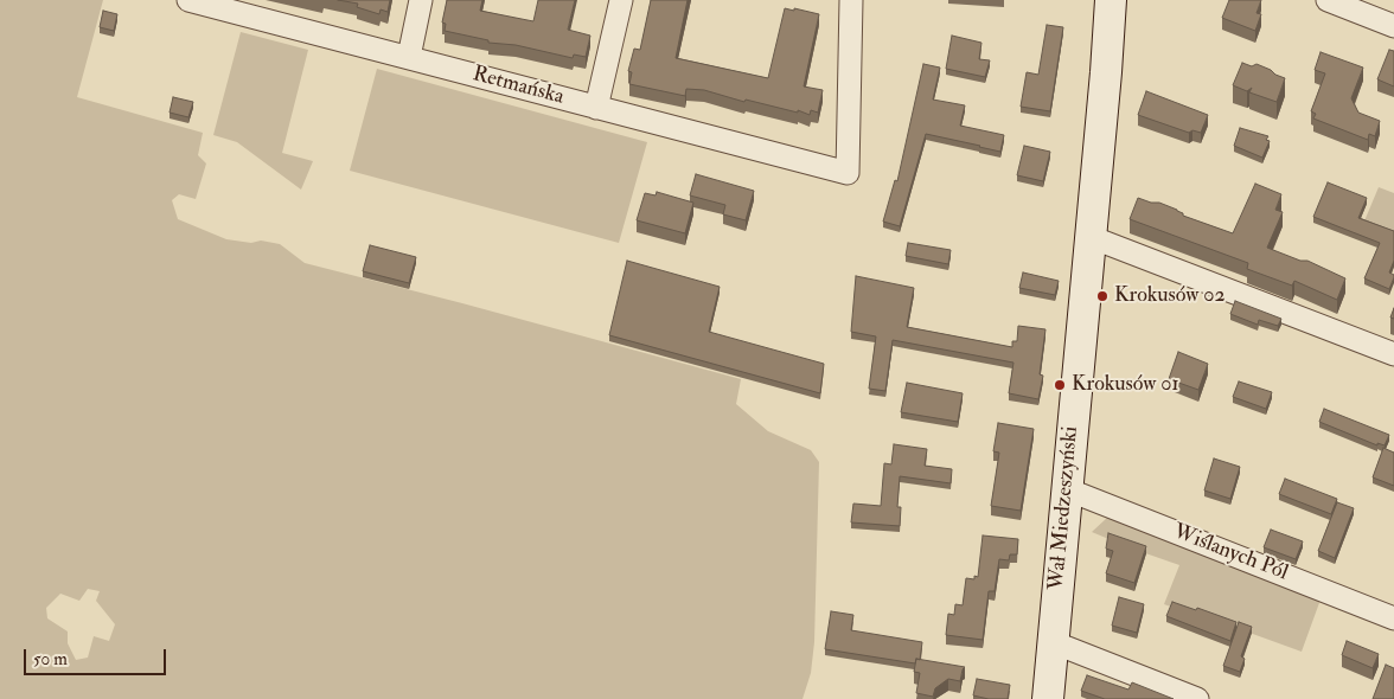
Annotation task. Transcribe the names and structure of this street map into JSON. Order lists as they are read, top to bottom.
{
  "streets": {
    "main road": ["Wał Miedzeszyński"],
    "street": ["Retmańska", "Wiślanych Pól"]
  },
  "crossings": [
    ["Wał Miedzeszyński", "Wiślanych Pól"]
  ],
  "places": ["Krokusów 02", "Krokusów 01"],
  "scale_bar": "50 m"
}
